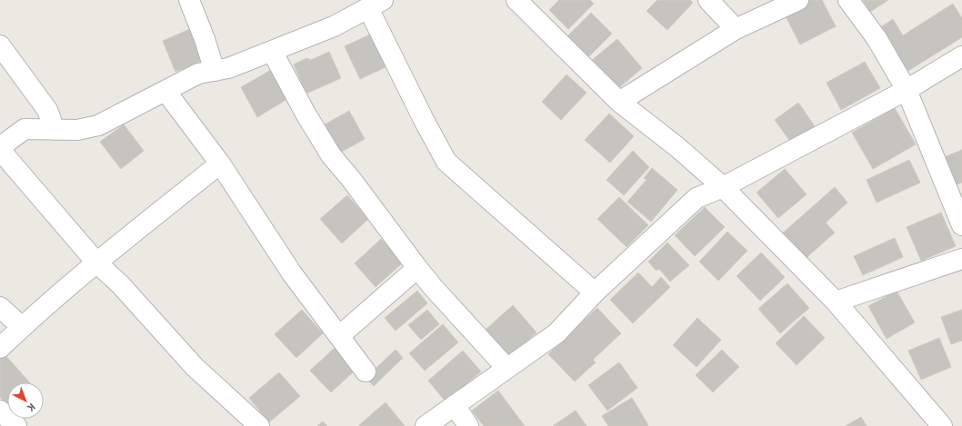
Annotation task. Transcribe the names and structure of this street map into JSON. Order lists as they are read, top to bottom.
{
  "north": "bottom right"
}
